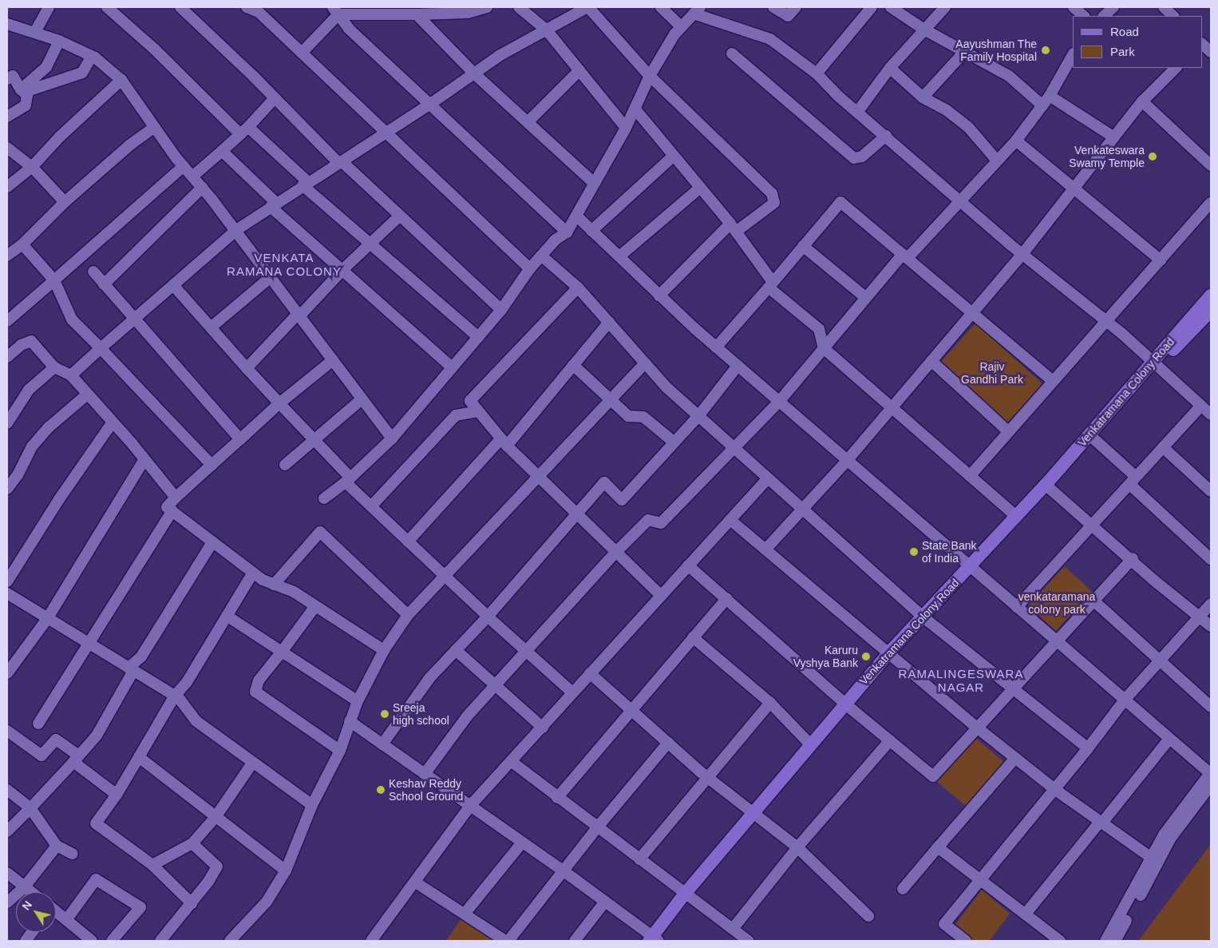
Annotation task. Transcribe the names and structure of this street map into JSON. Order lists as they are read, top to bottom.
{
  "streets": {
    "main road": ["Venkatramana Colony Road"]
  },
  "districts": ["VENKATA RAMANA COLONY", "RAMALINGESWARA NAGAR"],
  "parks": ["Rajiv Gandhi Park", "venkataramana colony park"],
  "places": [
    "Aayushman The Family Hospital",
    "Venkateswara Swamy Temple",
    "State Bank of India",
    "Karuru Vyshya Bank",
    "Sreeja high school",
    "Keshav Reddy School Ground"
  ],
  "legend": ["Road", "Park"],
  "north": "top left"
}
